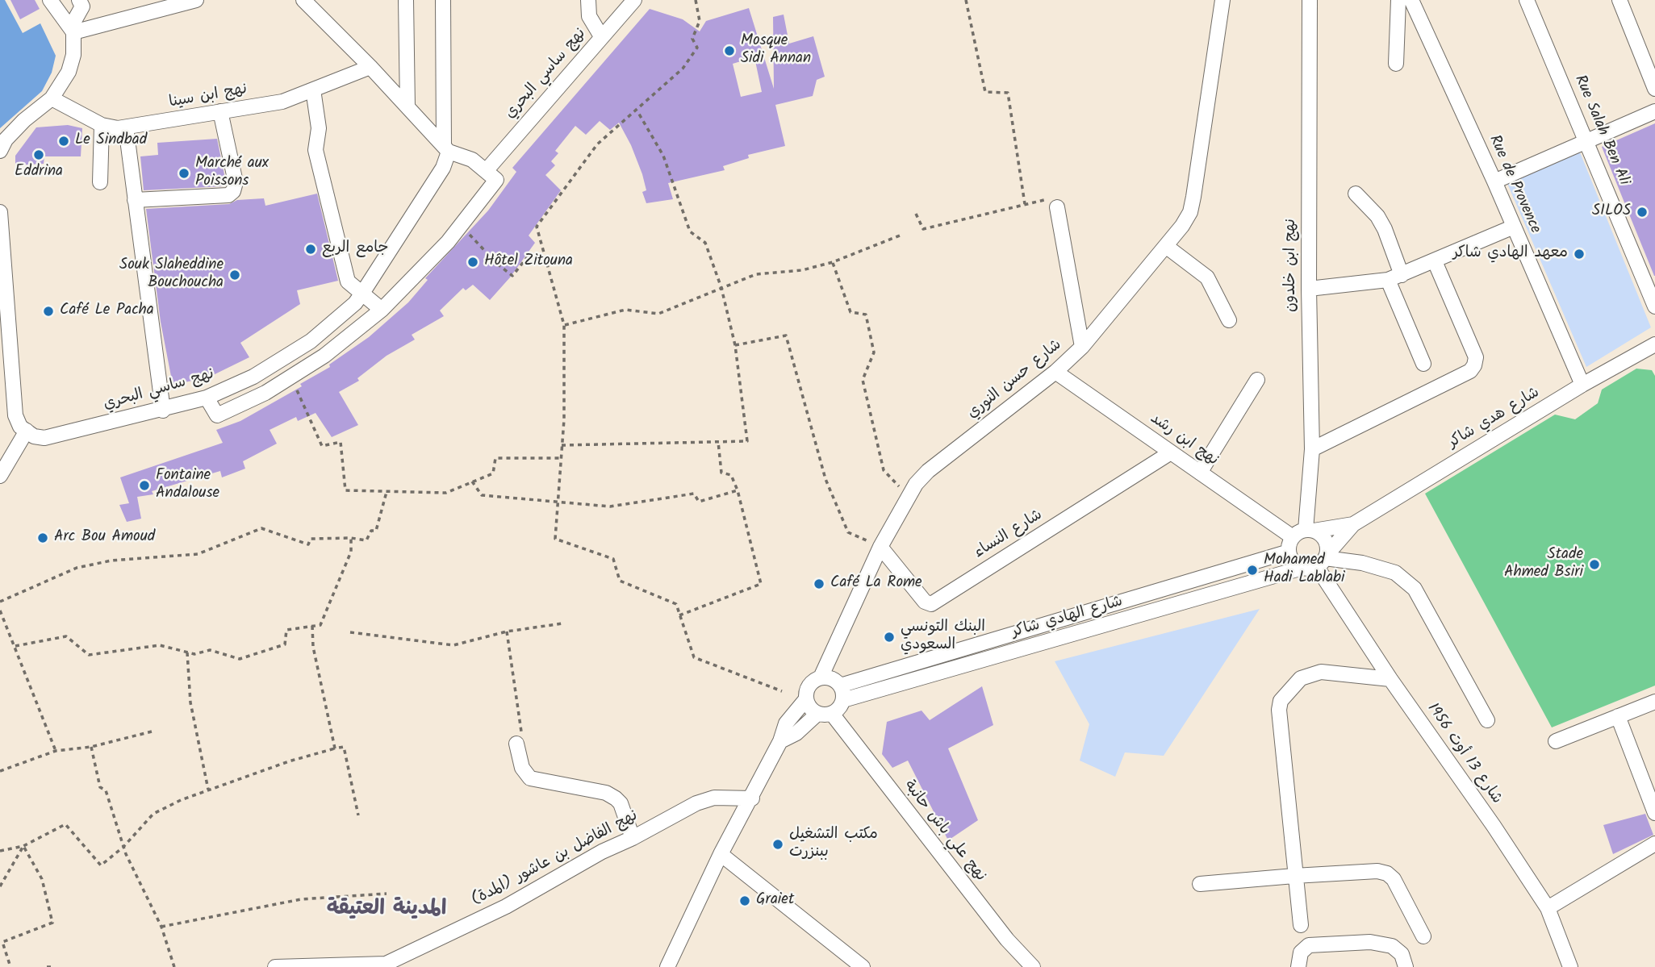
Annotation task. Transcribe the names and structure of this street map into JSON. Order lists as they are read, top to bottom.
{
  "streets": {
    "street": [
      "نهج ساسي البحري",
      "نهج ابن سينا",
      "Rue Salah Ben Ali",
      "Rue de Provence",
      "نهج ابن خلدون",
      "شارع حسن النوري",
      "شارع هدي شاكر",
      "نهج ابن رشد",
      "شارع النساء",
      "شارع الهادي شاكر",
      "شارع 13 أوت 1956",
      "نهج علي باش حانبة",
      "نهج الفاضل بن عاشور (المدة)"
    ]
  },
  "crossings": [
    ["Rue de Provence", "شارع هدي شاكر"],
    ["نهج ابن خلدون", "نهج ابن رشد"],
    ["نهج ابن خلدون", "شارع الهادي شاكر"],
    ["نهج ابن خلدون", "شارع 13 أوت 1956"],
    ["شارع حسن النوري", "نهج ابن رشد"],
    ["شارع حسن النوري", "شارع النساء"],
    ["شارع حسن النوري", "شارع الهادي شاكر"],
    ["شارع حسن النوري", "نهج علي باش حانبة"],
    ["نهج ابن رشد", "شارع النساء"],
    ["نهج ابن رشد", "شارع الهادي شاكر"],
    ["نهج ابن رشد", "شارع 13 أوت 1956"],
    ["شارع الهادي شاكر", "شارع 13 أوت 1956"],
    ["شارع الهادي شاكر", "نهج علي باش حانبة"]
  ],
  "districts": ["المدينة العتيقة"],
  "places": [
    "Mosque Sidi Annan",
    "Le Sindbad",
    "Eddrina",
    "Marché aux Poissons",
    "SILOS",
    "جامع الربع",
    "معهد الهادي شاكر",
    "Hôtel Zitouna",
    "Souk Slaheddine Bouchoucha",
    "Café Le Pacha",
    "Fontaine Andalouse",
    "Arc Bou Amoud",
    "Stade Ahmed Bsiri",
    "Mohamed Hadi Lablabi",
    "Café La Rome",
    "البنك التونسي السعودي",
    "مكتب التشغيل ببنزرت",
    "Graiet"
  ]
}
